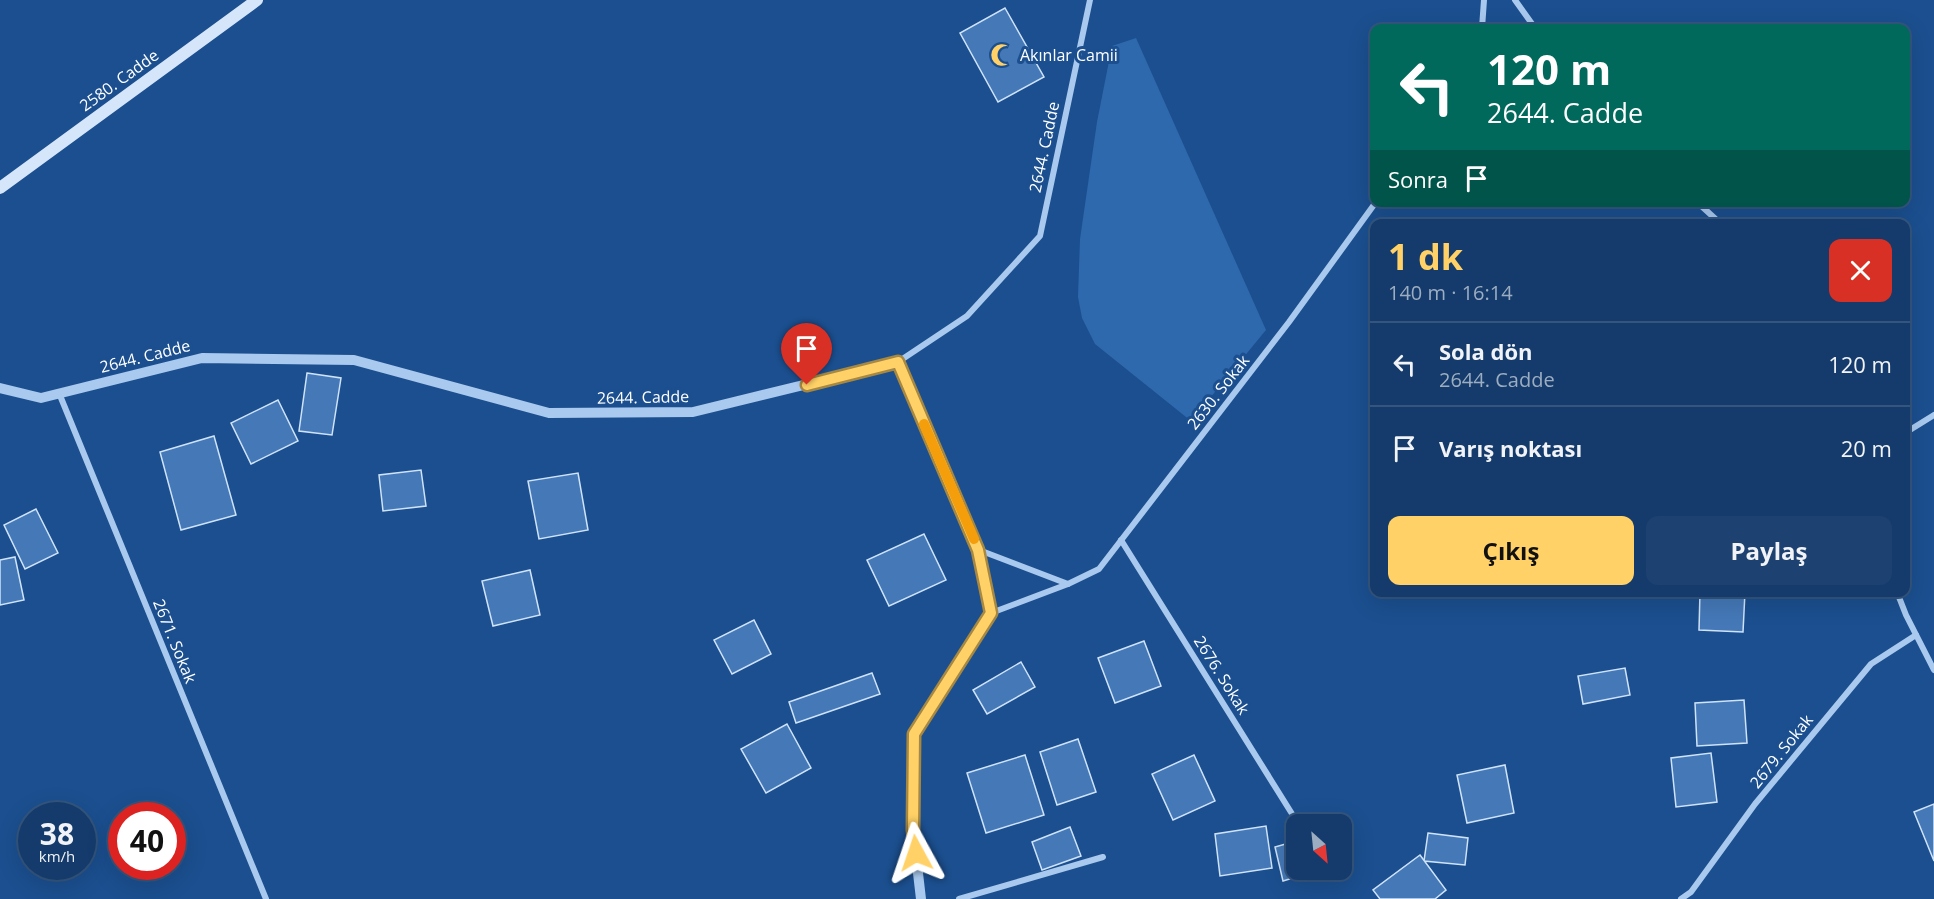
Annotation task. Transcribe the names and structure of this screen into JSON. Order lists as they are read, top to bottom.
{
  "streets": {
    "main road": ["2580. Cadde"],
    "street": [
      "2644. Cadde",
      "2630. Sokak",
      "2671. Sokak",
      "2676. Sokak",
      "2679. Sokak"
    ]
  },
  "crossings": [
    ["2644. Cadde", "2671. Sokak"],
    ["2630. Sokak", "2676. Sokak"]
  ],
  "places": {
    "mosque": ["Akınlar Camii"]
  },
  "north": "bottom right",
  "page": {
    "turn": ["120 m", "2644. Cadde"],
    "then": "Sonra",
    "heading": ["1 dk", "140 m · 16:14"],
    "list": [
      {
        "name": "Sola dön",
        "note": "2644. Cadde",
        "value": "120 m"
      },
      {
        "name": "Varış noktası",
        "value": "20 m"
      }
    ],
    "buttons": ["Çıkış", "Paylaş"],
    "speed": "38 km/h",
    "limit": "40"
  }
}
